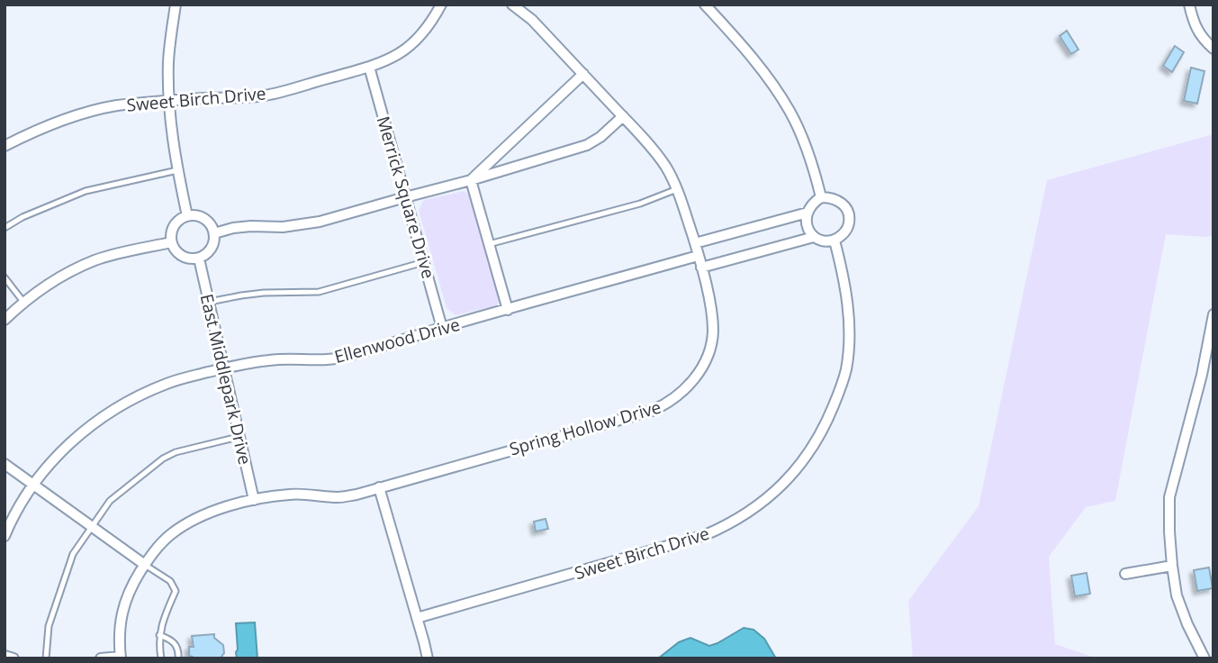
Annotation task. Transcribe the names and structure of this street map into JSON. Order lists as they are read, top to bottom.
{
  "streets": {
    "street": [
      "Sweet Birch Drive",
      "Merrick Square Drive",
      "Ellenwood Drive",
      "East Middlepark Drive",
      "Spring Hollow Drive"
    ]
  },
  "crossings": [
    ["Sweet Birch Drive", "Merrick Square Drive"],
    ["Merrick Square Drive", "Ellenwood Drive"],
    ["Ellenwood Drive", "East Middlepark Drive"],
    ["Ellenwood Drive", "Spring Hollow Drive"],
    ["East Middlepark Drive", "Spring Hollow Drive"]
  ]
}
